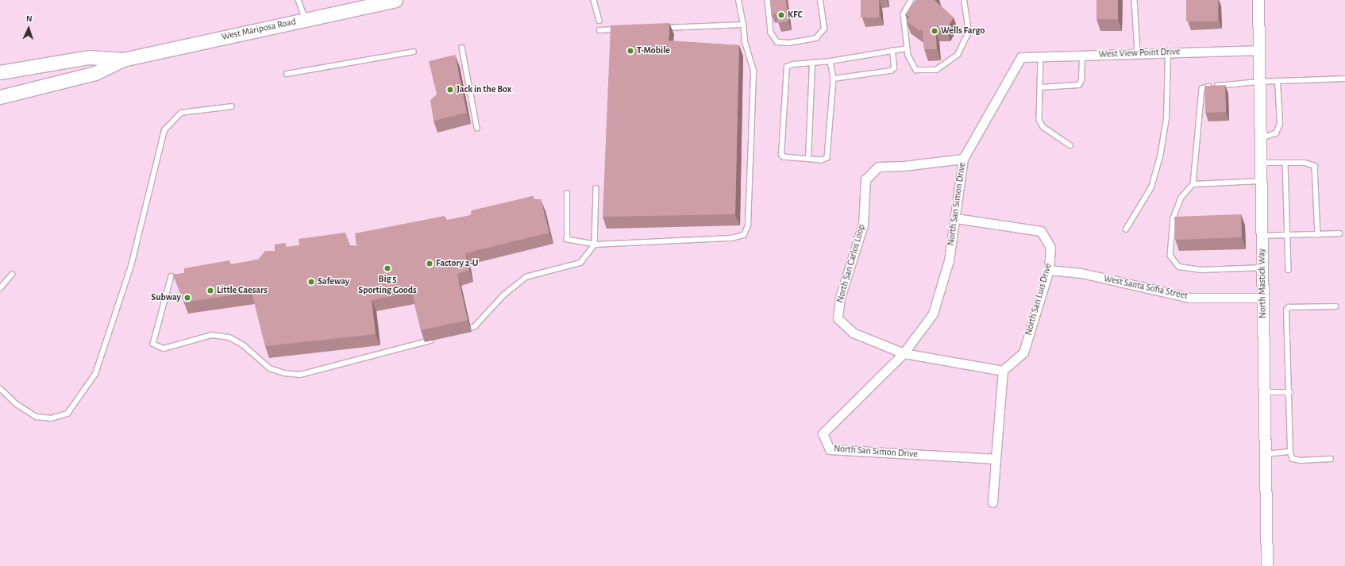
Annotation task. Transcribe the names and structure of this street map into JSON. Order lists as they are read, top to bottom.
{
  "streets": {
    "main road": ["West Mariposa Road"],
    "street": [
      "West View Point Drive",
      "North San Simon Drive",
      "North San Carlos Loop",
      "North Mastick Way",
      "West Santa Sofia Street",
      "North San Luis Drive"
    ]
  },
  "crossings": [
    ["West View Point Drive", "North San Simon Drive"],
    ["West View Point Drive", "North Mastick Way"],
    ["North San Simon Drive", "North San Carlos Loop"],
    ["North San Simon Drive", "North San Luis Drive"],
    ["North Mastick Way", "West Santa Sofia Street"],
    ["West Santa Sofia Street", "North San Luis Drive"]
  ],
  "places": [
    "KFC",
    "Wells Fargo",
    "T-Mobile",
    "Jack in the Box",
    "Factory 2-U",
    "Big 5 Sporting Goods",
    "Safeway",
    "Little Caesars",
    "Subway"
  ],
  "north": "top"
}
